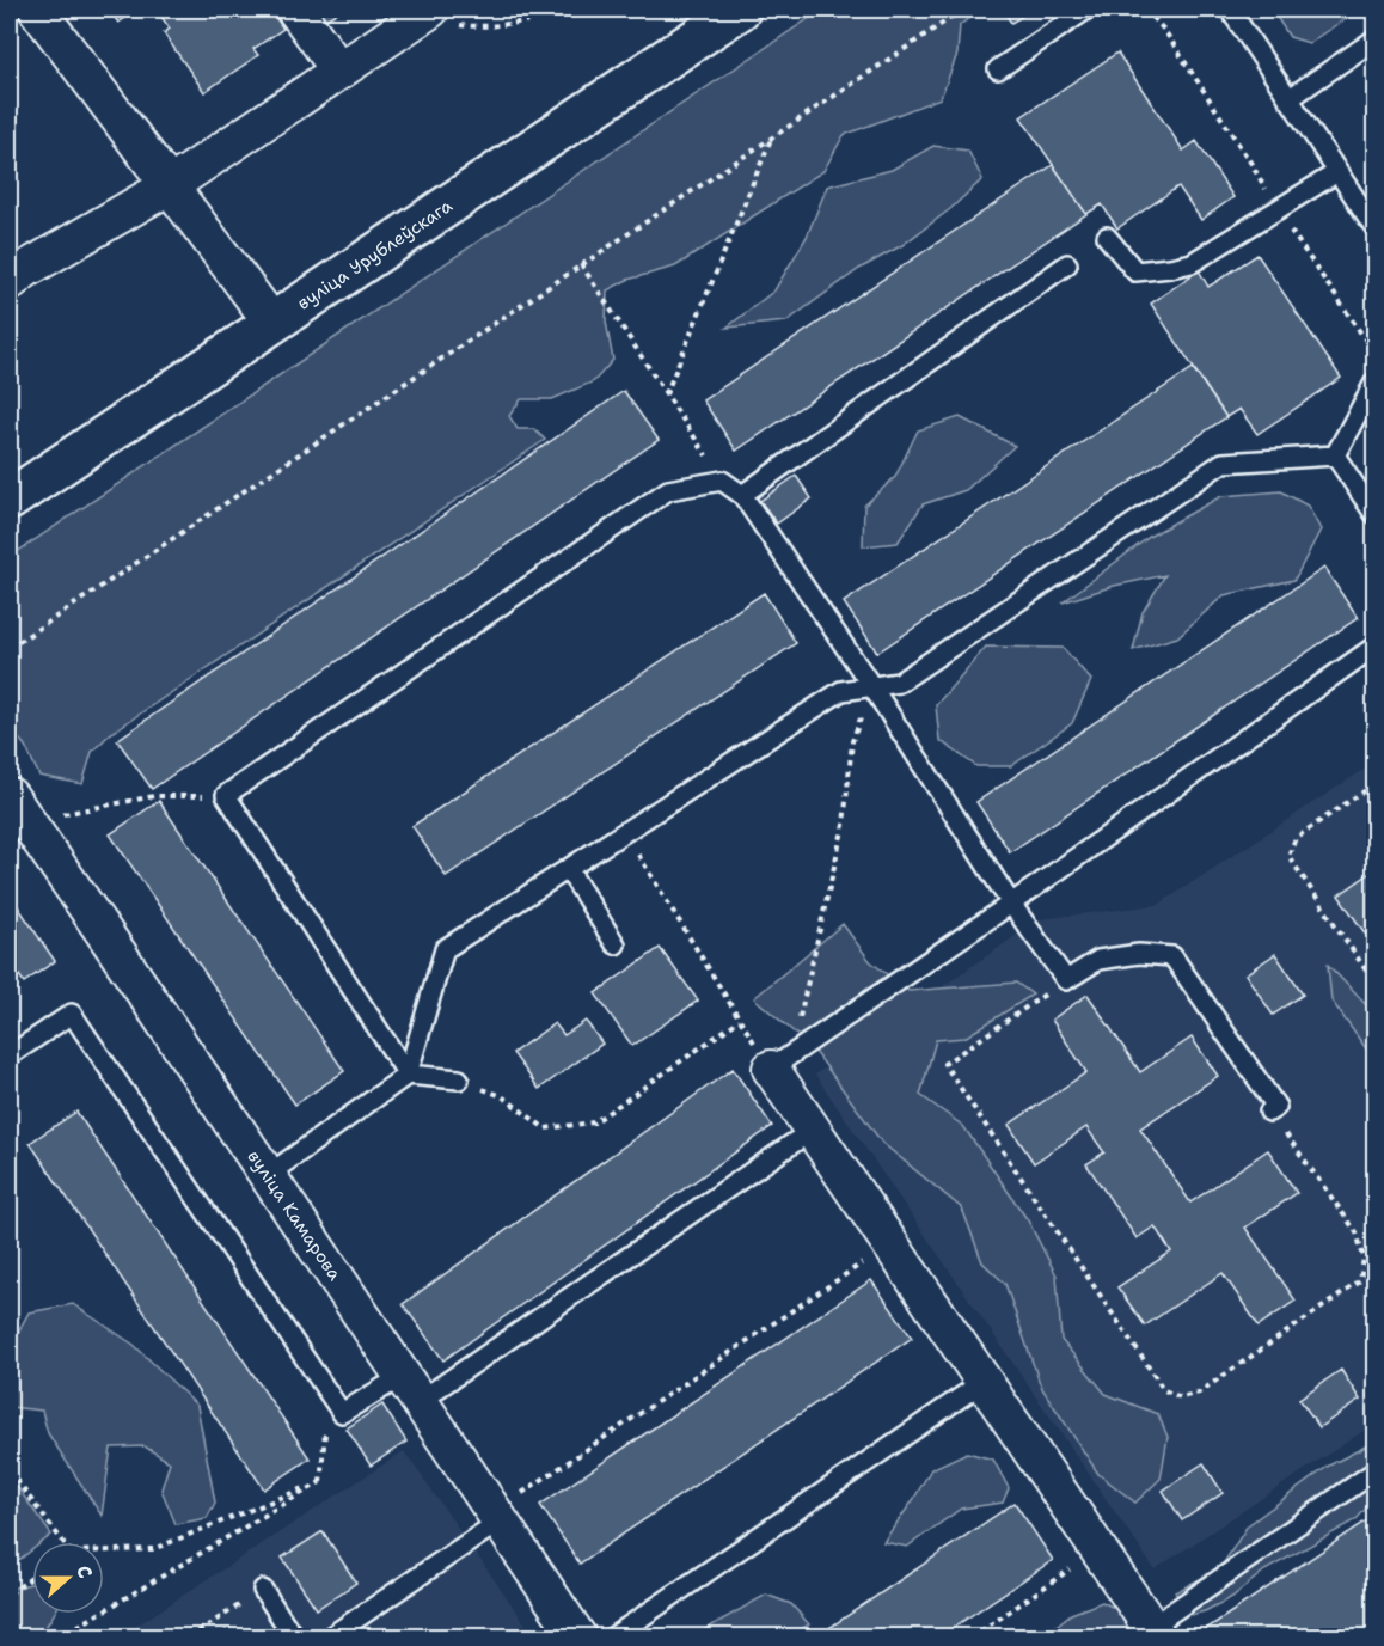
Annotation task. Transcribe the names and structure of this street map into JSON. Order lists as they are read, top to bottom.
{
  "streets": {
    "street": ["вуліца Урублеўскага", "вуліца Камарова"]
  },
  "north": "right"
}
